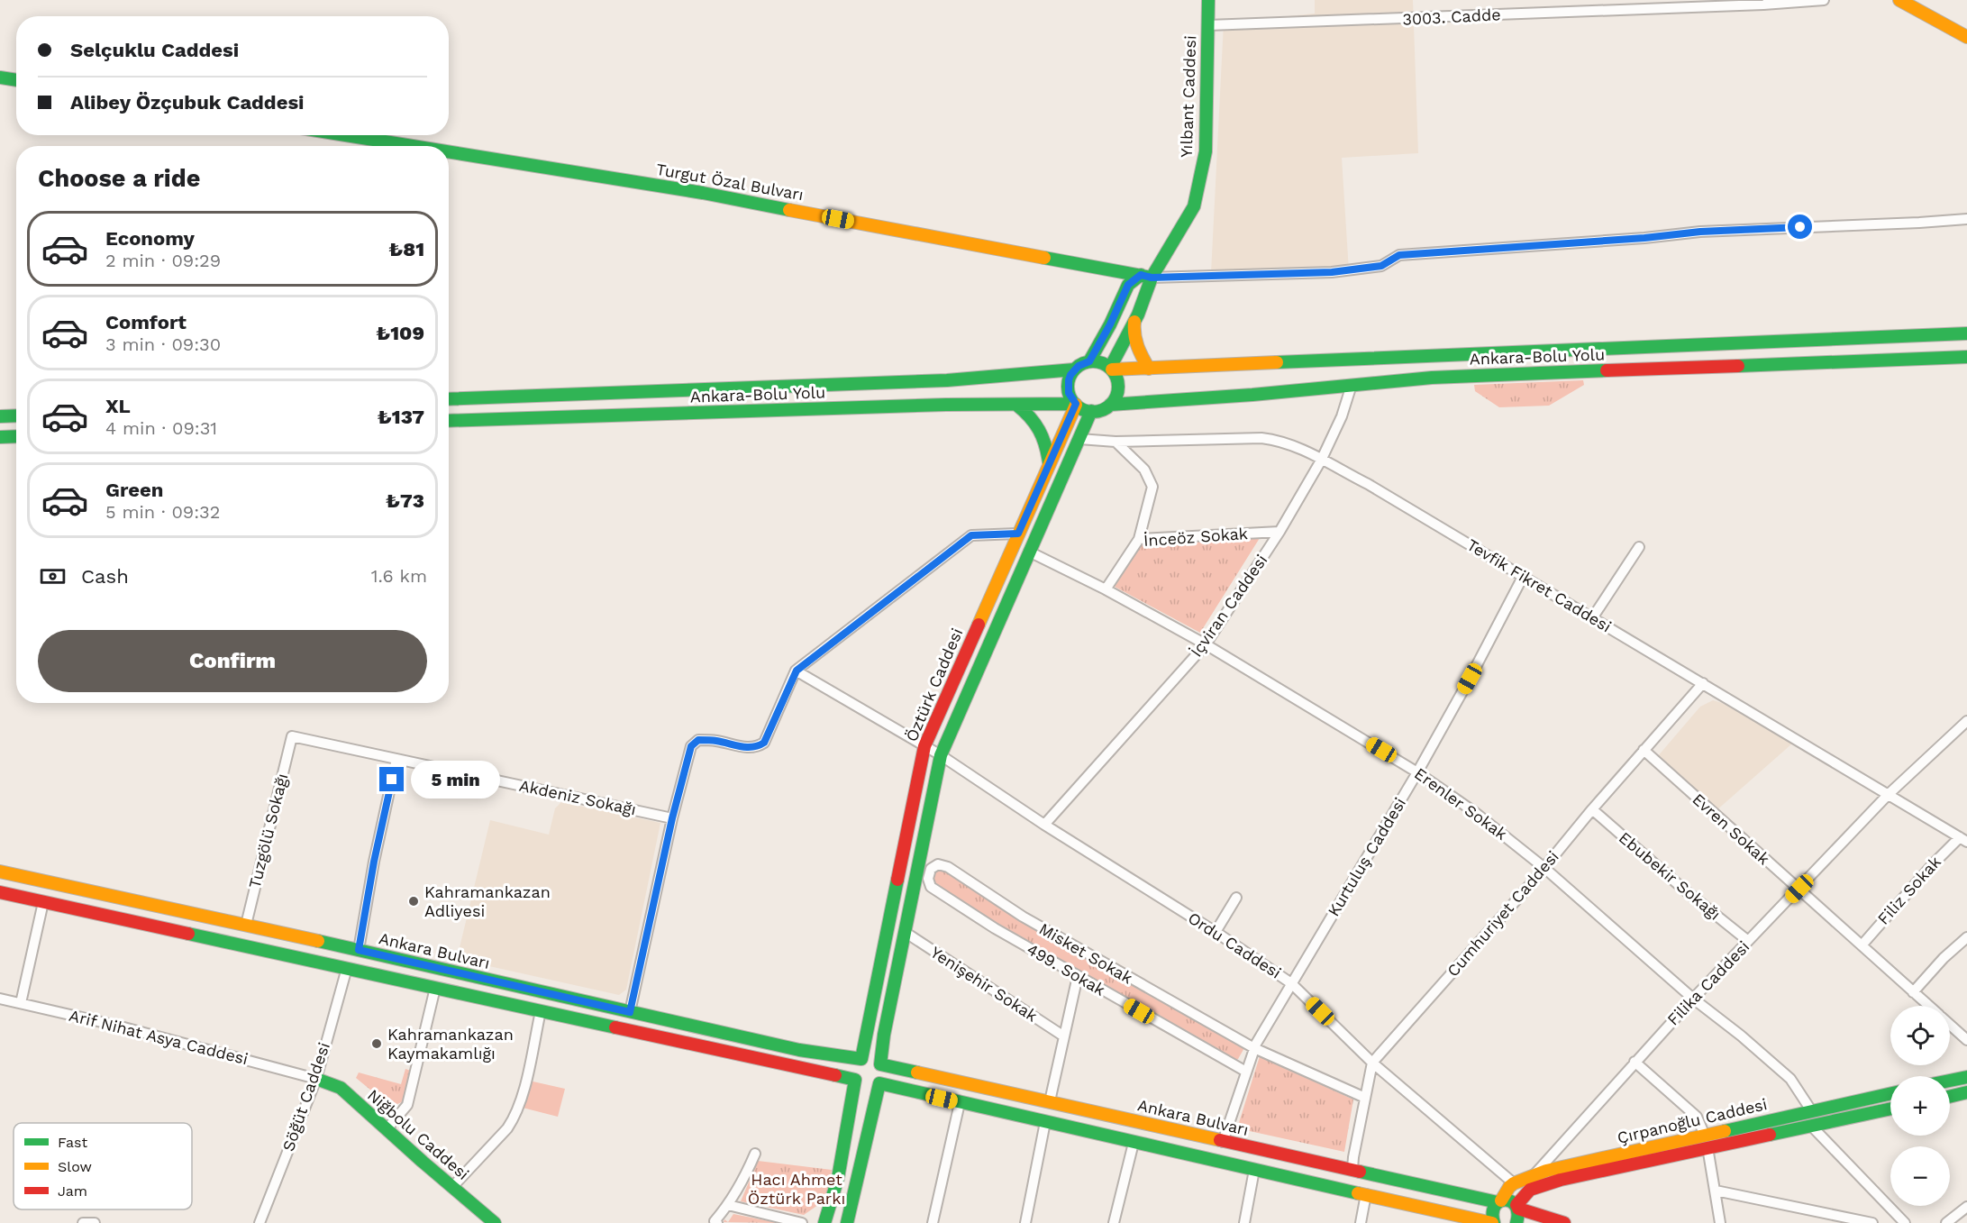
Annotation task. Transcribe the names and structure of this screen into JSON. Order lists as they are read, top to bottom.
{
  "streets": {
    "main road": [
      "Yılbant Caddesi",
      "Turgut Özal Bulvarı",
      "Ankara-Bolu Yolu",
      "Öztürk Caddesi",
      "Ankara Bulvarı",
      "Çırpanoğlu Caddesi",
      "Niğbolu Caddesi"
    ],
    "street": [
      "3003. Cadde",
      "İnceöz Sokak",
      "Tevfik Fikret Caddesi",
      "İçviran Caddesi",
      "Akdeniz Sokağı",
      "Erenler Sokak",
      "Evren Sokak",
      "Tuzgölü Sokağı",
      "Kurtuluş Caddesi",
      "Ebubekir Sokağı",
      "Filiz Sokak",
      "Cumhuriyet Caddesi",
      "Ordu Caddesi",
      "Misket Sokak",
      "499. Sokak",
      "Filika Caddesi",
      "Yenişehir Sokak",
      "Arif Nihat Asya Caddesi",
      "Söğüt Caddesi"
    ]
  },
  "crossings": [
    ["3003. Cadde", "Yılbant Caddesi"],
    ["Yılbant Caddesi", "Turgut Özal Bulvarı"],
    ["Yılbant Caddesi", "Ankara-Bolu Yolu"],
    ["Yılbant Caddesi", "Öztürk Caddesi"],
    ["Ankara-Bolu Yolu", "İçviran Caddesi"],
    ["Ankara-Bolu Yolu", "Öztürk Caddesi"],
    ["İnceöz Sokak", "İçviran Caddesi"],
    ["İnceöz Sokak", "Erenler Sokak"],
    ["Tevfik Fikret Caddesi", "İçviran Caddesi"],
    ["Tevfik Fikret Caddesi", "Öztürk Caddesi"],
    ["Tevfik Fikret Caddesi", "Kurtuluş Caddesi"],
    ["Tevfik Fikret Caddesi", "Filiz Sokak"],
    ["Tevfik Fikret Caddesi", "Cumhuriyet Caddesi"],
    ["Tevfik Fikret Caddesi", "Filika Caddesi"],
    ["İçviran Caddesi", "Erenler Sokak"],
    ["İçviran Caddesi", "Ordu Caddesi"],
    ["Öztürk Caddesi", "Erenler Sokak"],
    ["Öztürk Caddesi", "Ordu Caddesi"],
    ["Öztürk Caddesi", "Ankara Bulvarı"],
    ["Öztürk Caddesi", "Yenişehir Sokak"],
    ["Akdeniz Sokağı", "Tuzgölü Sokağı"],
    ["Erenler Sokak", "Kurtuluş Caddesi"],
    ["Erenler Sokak", "Cumhuriyet Caddesi"],
    ["Erenler Sokak", "Filika Caddesi"],
    ["Erenler Sokak", "Çırpanoğlu Caddesi"],
    ["Evren Sokak", "Filiz Sokak"],
    ["Evren Sokak", "Cumhuriyet Caddesi"],
    ["Evren Sokak", "Filika Caddesi"],
    ["Tuzgölü Sokağı", "Ankara Bulvarı"],
    ["Kurtuluş Caddesi", "Ordu Caddesi"],
    ["Kurtuluş Caddesi", "Ankara Bulvarı"],
    ["Kurtuluş Caddesi", "Misket Sokak"],
    ["Kurtuluş Caddesi", "499. Sokak"],
    ["Ebubekir Sokağı", "Cumhuriyet Caddesi"],
    ["Ebubekir Sokağı", "Filika Caddesi"],
    ["Cumhuriyet Caddesi", "Ordu Caddesi"],
    ["Cumhuriyet Caddesi", "Ankara Bulvarı"],
    ["Cumhuriyet Caddesi", "Misket Sokak"],
    ["Ordu Caddesi", "Çırpanoğlu Caddesi"],
    ["Ankara Bulvarı", "Çırpanoğlu Caddesi"],
    ["Misket Sokak", "499. Sokak"],
    ["Filika Caddesi", "Çırpanoğlu Caddesi"],
    ["Arif Nihat Asya Caddesi", "Söğüt Caddesi"],
    ["Arif Nihat Asya Caddesi", "Niğbolu Caddesi"],
    ["Söğüt Caddesi", "Niğbolu Caddesi"]
  ],
  "parks": ["Hacı Ahmet Öztürk Parkı"],
  "places": ["Kahramankazan Adliyesi", "Kahramankazan Kaymakamlığı"],
  "legend": ["Fast", "Slow", "Jam"],
  "page": {
    "banner": ["Selçuklu Caddesi", "Alibey Özçubuk Caddesi"],
    "heading": "Choose a ride",
    "list": [
      {
        "name": "Economy",
        "note": "2 min · 09:29",
        "value": "₺81"
      },
      {
        "name": "Comfort",
        "note": "3 min · 09:30",
        "value": "₺109"
      },
      {
        "name": "XL",
        "note": "4 min · 09:31",
        "value": "₺137"
      },
      {
        "name": "Green",
        "note": "5 min · 09:32",
        "value": "₺73"
      }
    ],
    "pay": ["Cash", "1.6 km"],
    "buttons": "Confirm",
    "bubble": "5 min",
    "map_buttons": ["+", "−"]
  }
}
